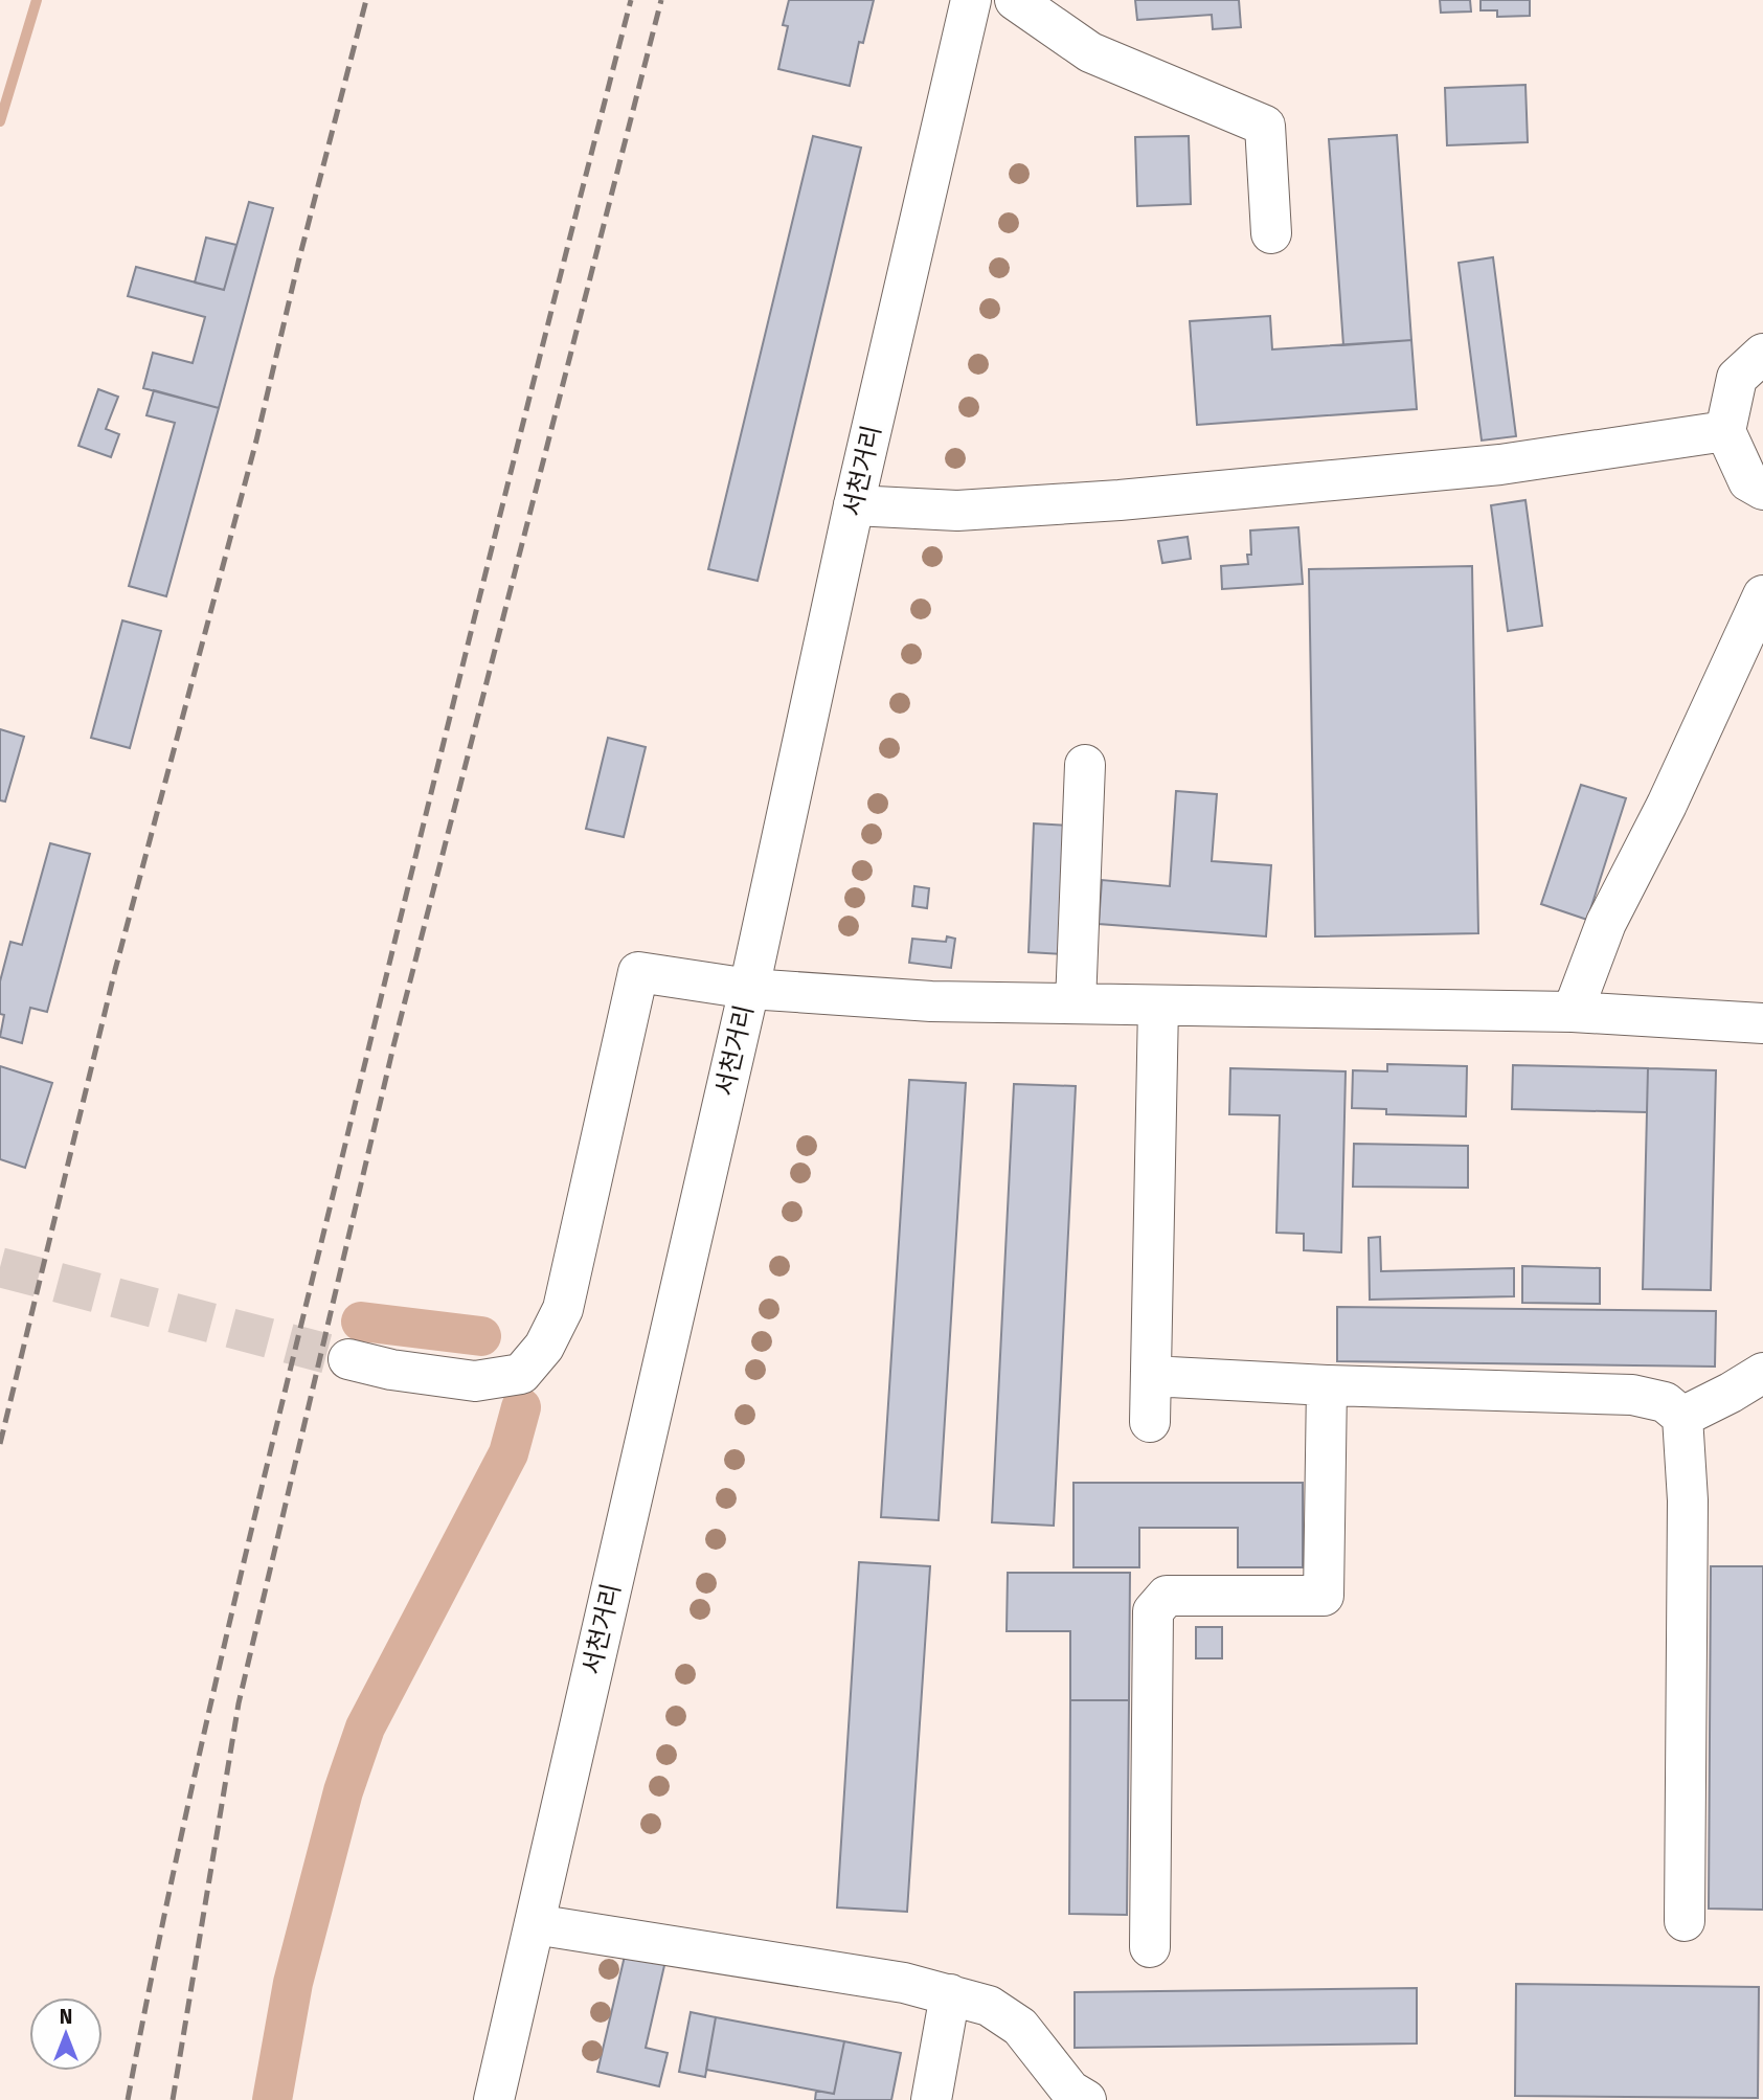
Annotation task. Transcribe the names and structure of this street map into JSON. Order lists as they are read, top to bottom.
{
  "streets": {
    "street": ["서천거리"]
  },
  "north": "top"
}
